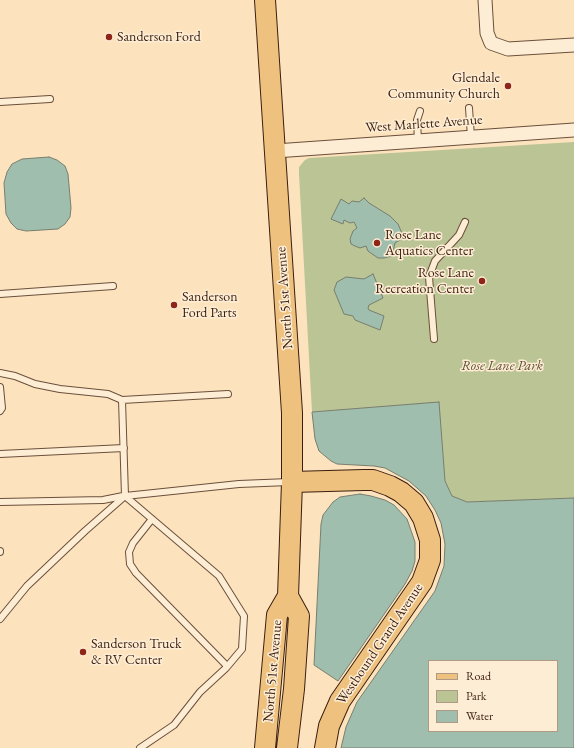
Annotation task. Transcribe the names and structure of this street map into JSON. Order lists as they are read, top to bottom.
{
  "streets": {
    "main road": ["North 51st Avenue", "Westbound Grand Avenue"],
    "street": ["West Marlette Avenue"]
  },
  "crossings": [
    ["West Marlette Avenue", "North 51st Avenue"],
    ["North 51st Avenue", "Westbound Grand Avenue"]
  ],
  "parks": ["Rose Lane Park"],
  "places": [
    "Sanderson Ford",
    "Glendale Community Church",
    "Rose Lane Aquatics Center",
    "Rose Lane Recreation Center",
    "Sanderson Ford Parts",
    "Sanderson Truck & RV Center"
  ],
  "legend": ["Road", "Park", "Water"]
}
